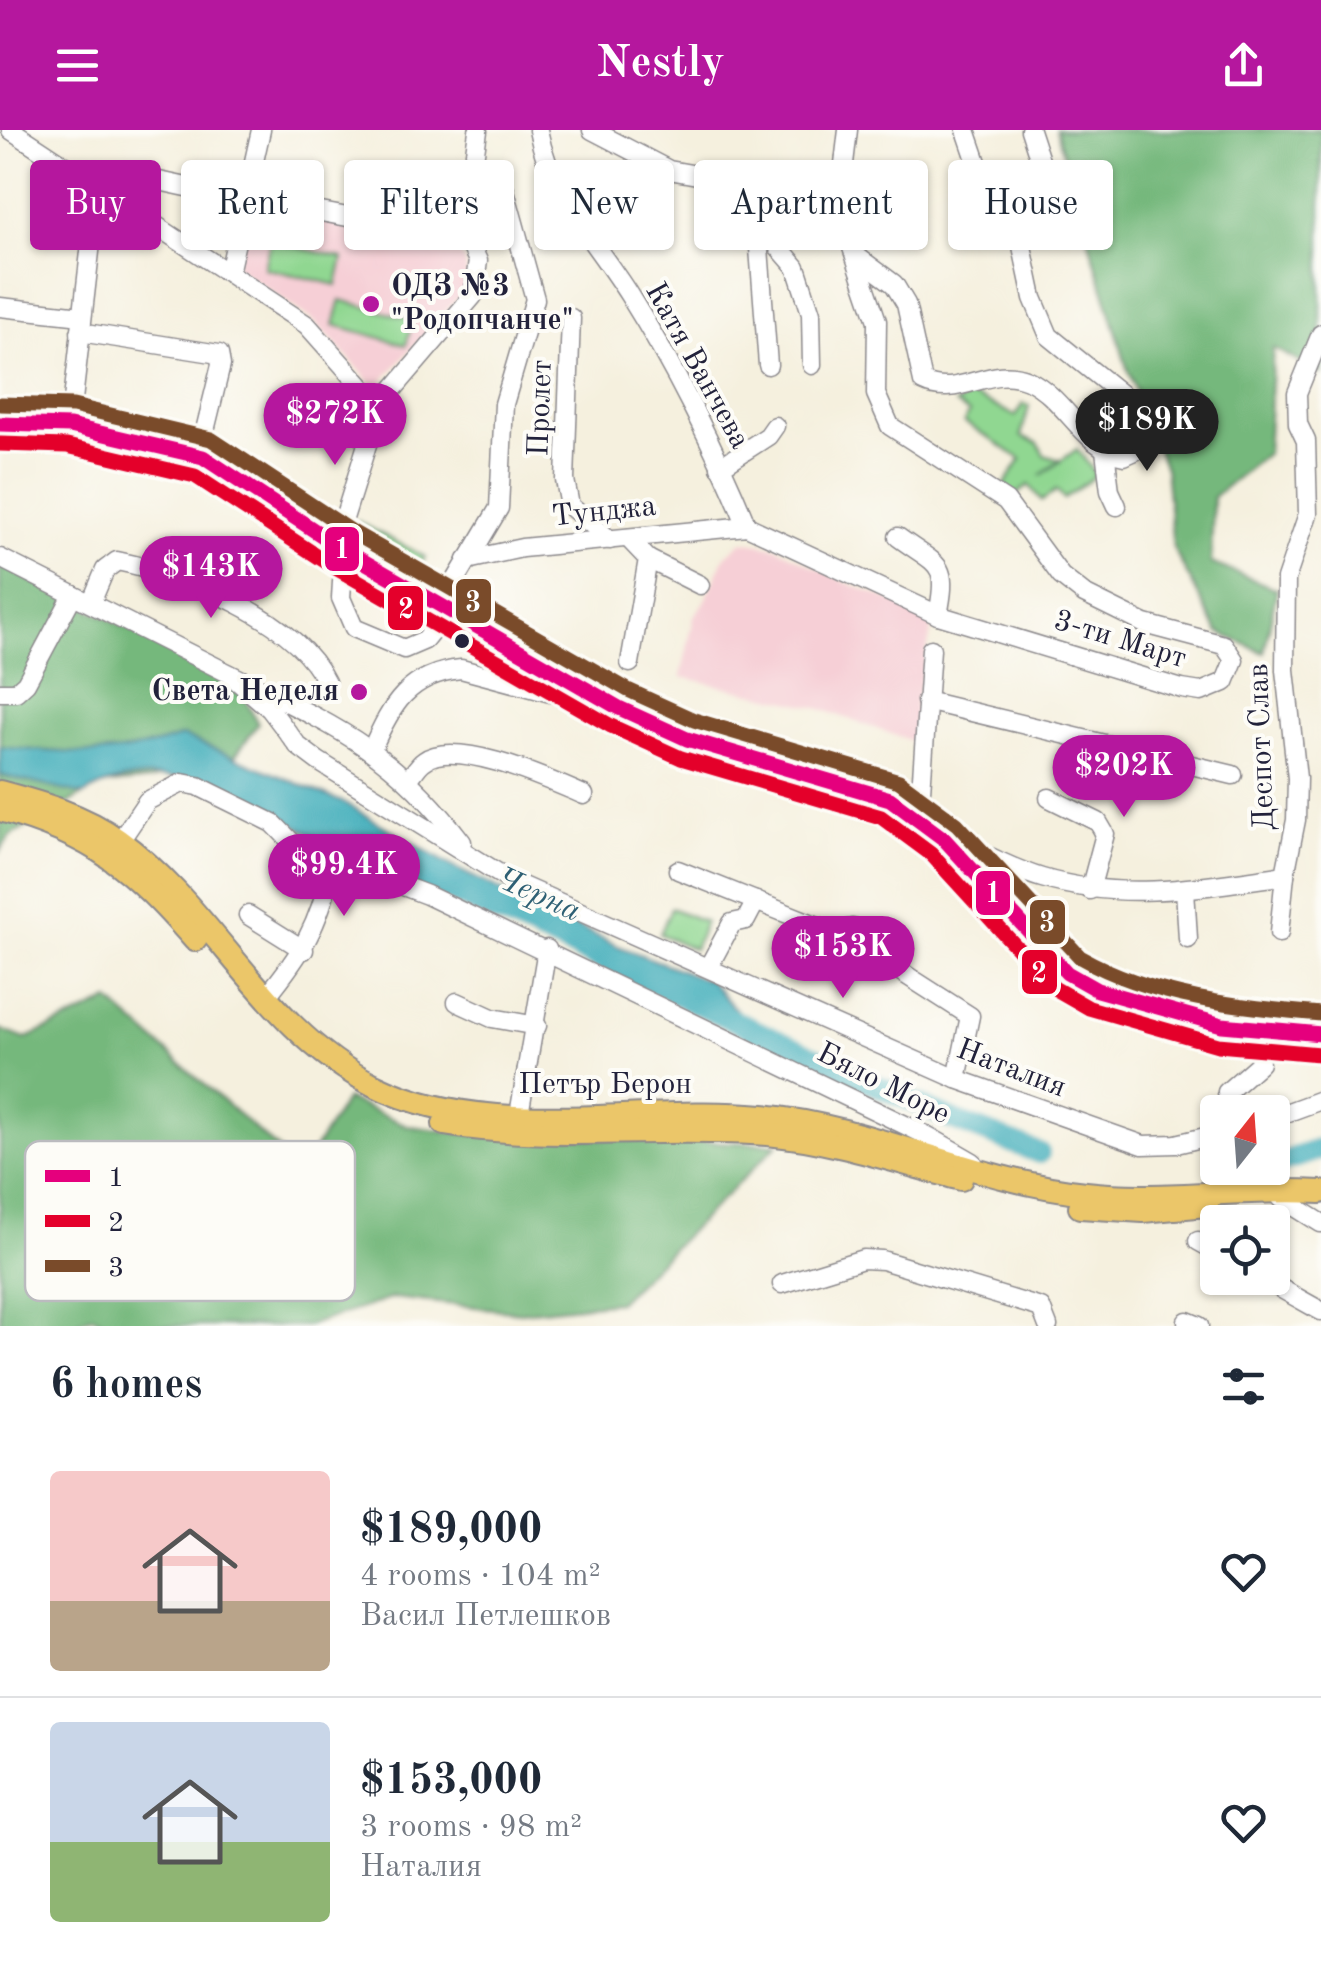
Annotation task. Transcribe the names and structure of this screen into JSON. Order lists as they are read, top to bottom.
{
  "streets": {
    "main road": ["Петър Берон"],
    "street": [
      "Катя Ванчева",
      "Пролет",
      "Тунджа",
      "3-ти Март",
      "Деспот Слав",
      "Наталия",
      "Бяло Море"
    ]
  },
  "crossings": [
    ["Катя Ванчева", "Тунджа"],
    ["Катя Ванчева", "3-ти Март"],
    ["Пролет", "Тунджа"],
    ["Тунджа", "3-ти Март"],
    ["Бяло Море", "Петър Берон"]
  ],
  "water": ["Черна"],
  "places": ["ОДЗ №3 \"Родопчанче\"", "Света Неделя"],
  "lines": ["transit line 3", "transit line 1", "transit line 2"],
  "legend": ["1", "2", "3"],
  "north": "top",
  "page": {
    "header": "Nestly",
    "chip": [
      "Buy",
      "Rent",
      "Filters",
      "New",
      "Apartment",
      "House"
    ],
    "price": [
      "$272K",
      "$189K",
      "$143K",
      "$202K",
      "$99.4K",
      "$153K"
    ],
    "heading": "6 homes",
    "list": [
      {
        "name": "$189,000",
        "note": "4 rooms · 104 m² · Васил Петлешков"
      },
      {
        "name": "$153,000",
        "note": "3 rooms · 98 m² · Наталия"
      }
    ]
  }
}
